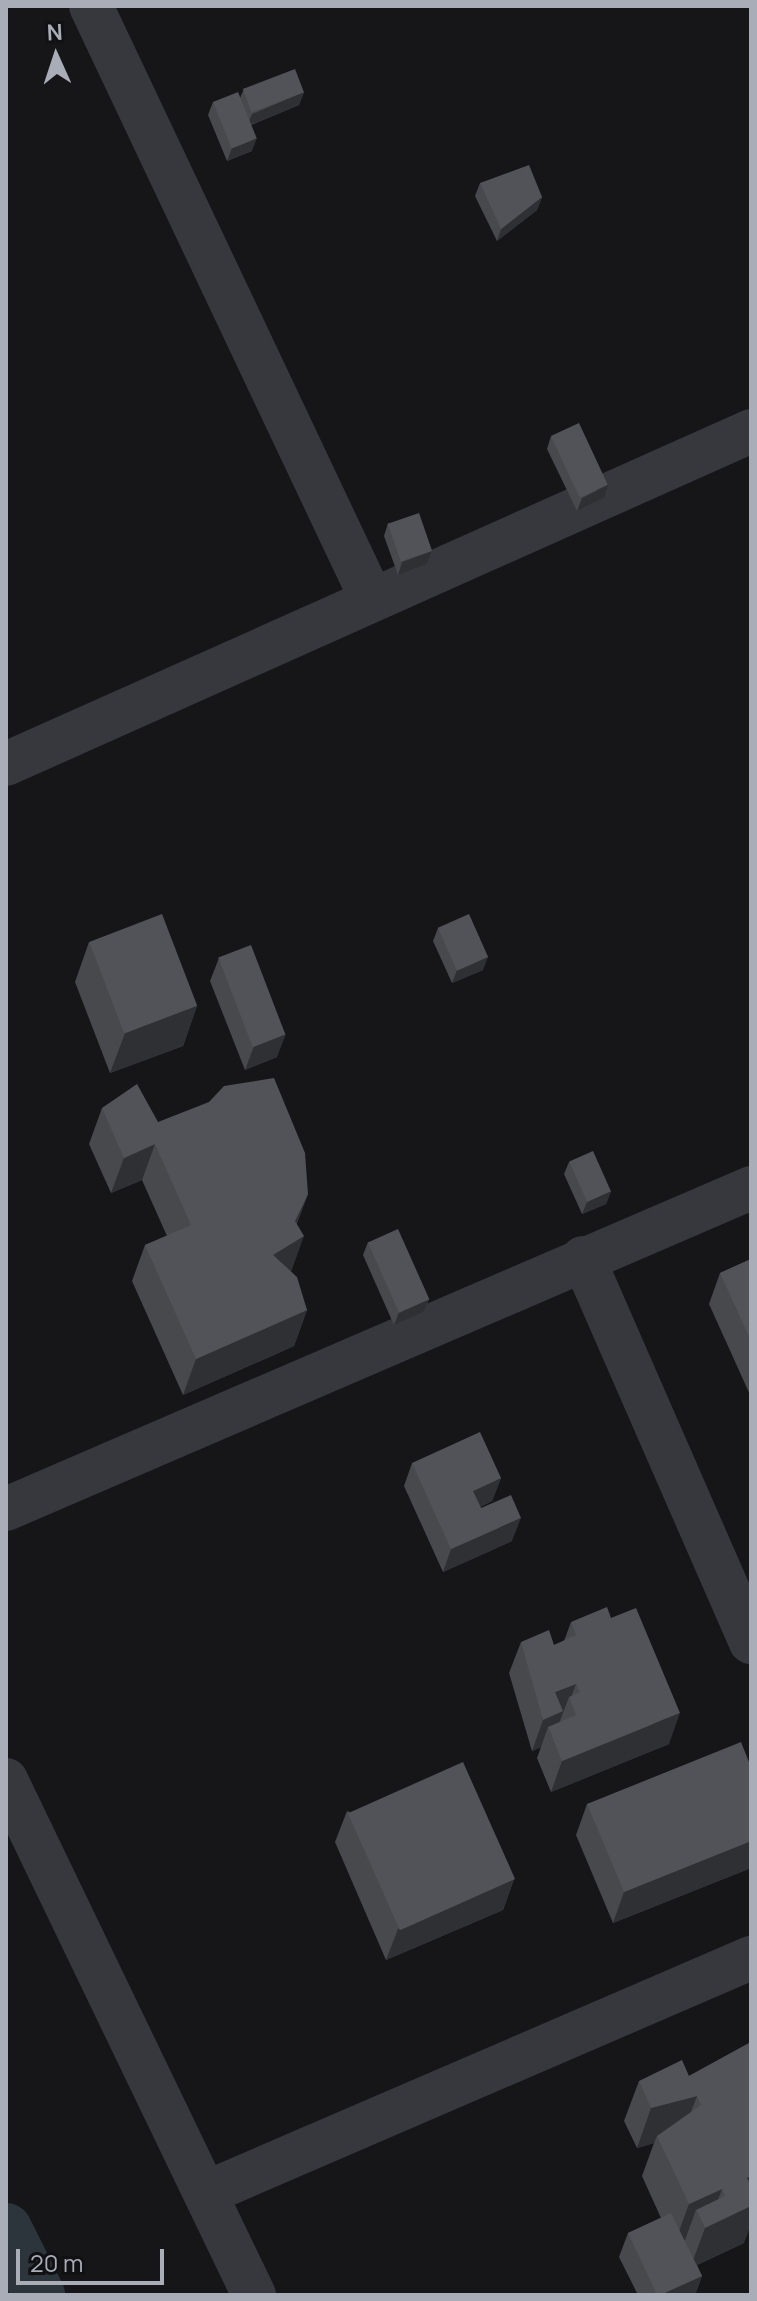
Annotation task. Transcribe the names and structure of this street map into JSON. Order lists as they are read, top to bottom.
{
  "scale_bar": "20 m",
  "north": "top"
}
